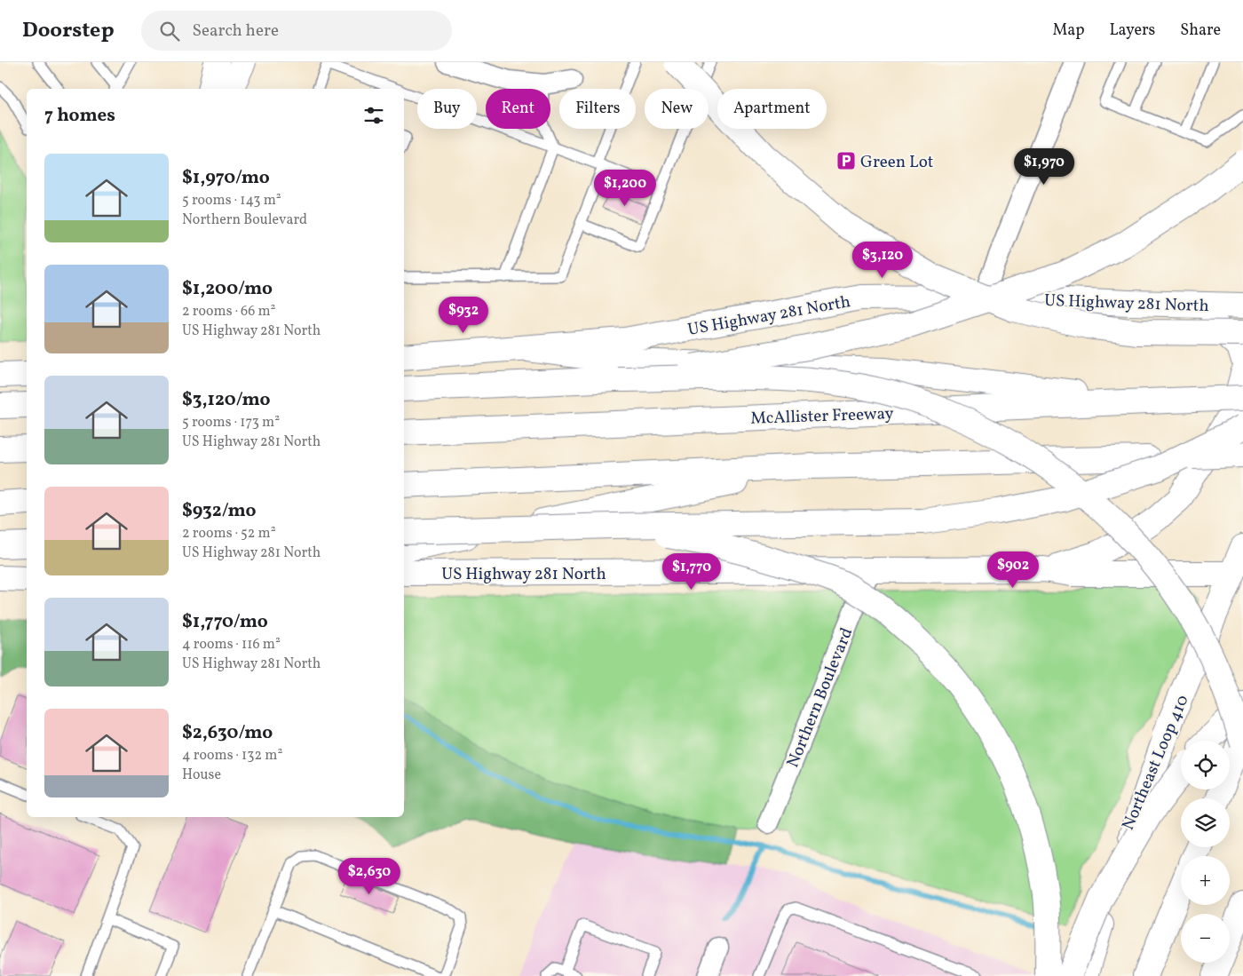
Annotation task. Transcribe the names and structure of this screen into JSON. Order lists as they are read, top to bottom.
{
  "streets": {
    "main road": ["US Highway 281 North", "McAllister Freeway", "Northeast Loop 410"],
    "street": ["Northern Boulevard"]
  },
  "crossings": [
    ["US Highway 281 North", "Northern Boulevard"],
    ["US Highway 281 North", "Northeast Loop 410"]
  ],
  "places": {
    "parking": ["Green Lot"]
  },
  "page": {
    "header": "Doorstep",
    "search": "Search here",
    "nav": ["Map", "Layers", "Share"],
    "chip": [
      "Buy",
      "Rent",
      "Filters",
      "New",
      "Apartment"
    ],
    "heading": "7 homes",
    "list": [
      {
        "name": "$1,970/mo",
        "note": "5 rooms · 143 m² · Northern Boulevard"
      },
      {
        "name": "$1,200/mo",
        "note": "2 rooms · 66 m² · US Highway 281 North"
      },
      {
        "name": "$3,120/mo",
        "note": "5 rooms · 173 m² · US Highway 281 North"
      },
      {
        "name": "$932/mo",
        "note": "2 rooms · 52 m² · US Highway 281 North"
      },
      {
        "name": "$1,770/mo",
        "note": "4 rooms · 116 m² · US Highway 281 North"
      },
      {
        "name": "$2,630/mo",
        "note": "4 rooms · 132 m² · House"
      }
    ],
    "price": [
      "$1,970",
      "$1,200",
      "$3,120",
      "$932",
      "$902",
      "$1,770",
      "$2,630"
    ],
    "map_buttons": ["+", "−"]
  }
}
